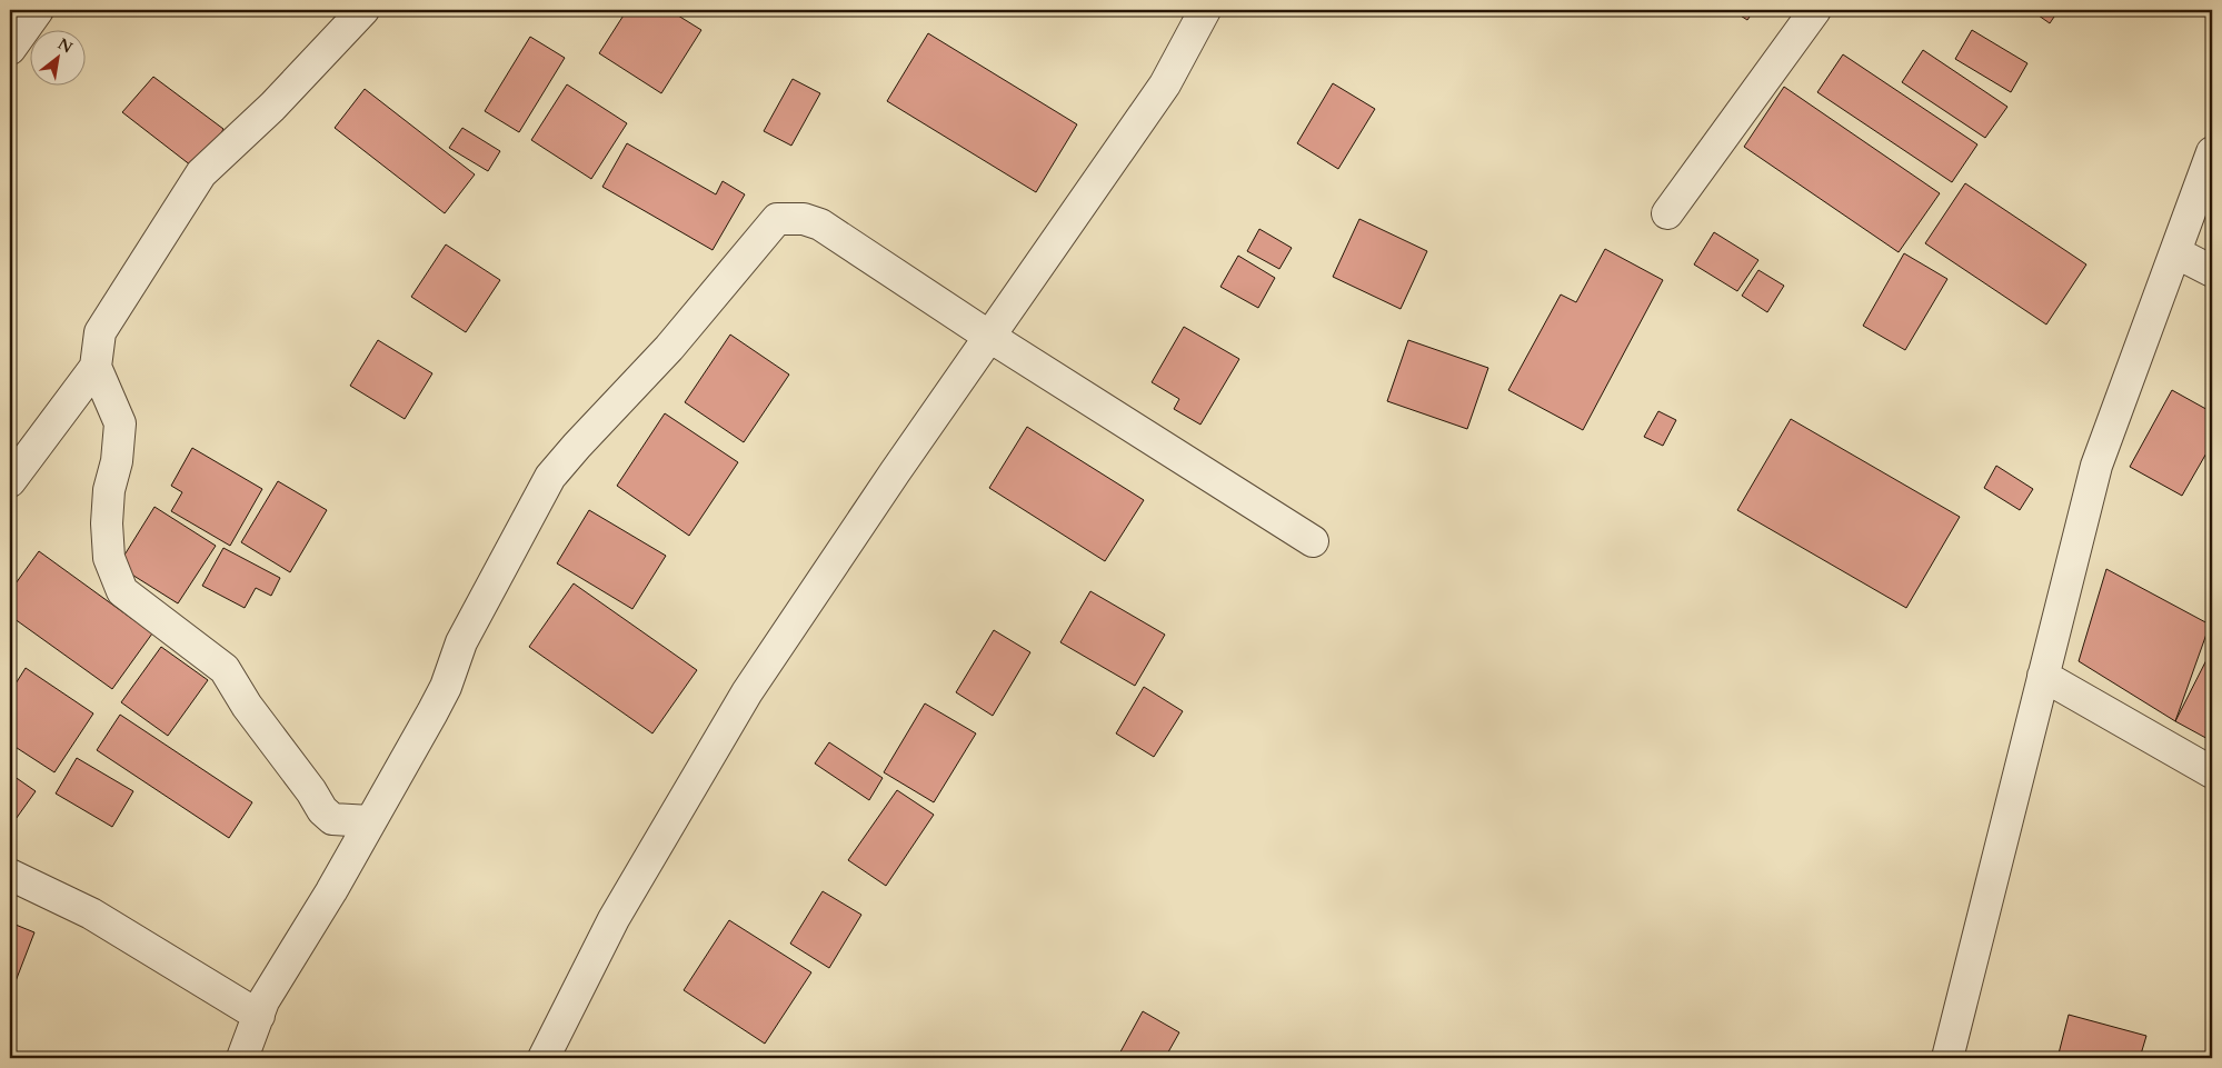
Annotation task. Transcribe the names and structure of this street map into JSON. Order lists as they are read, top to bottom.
{
  "north": "top right"
}
